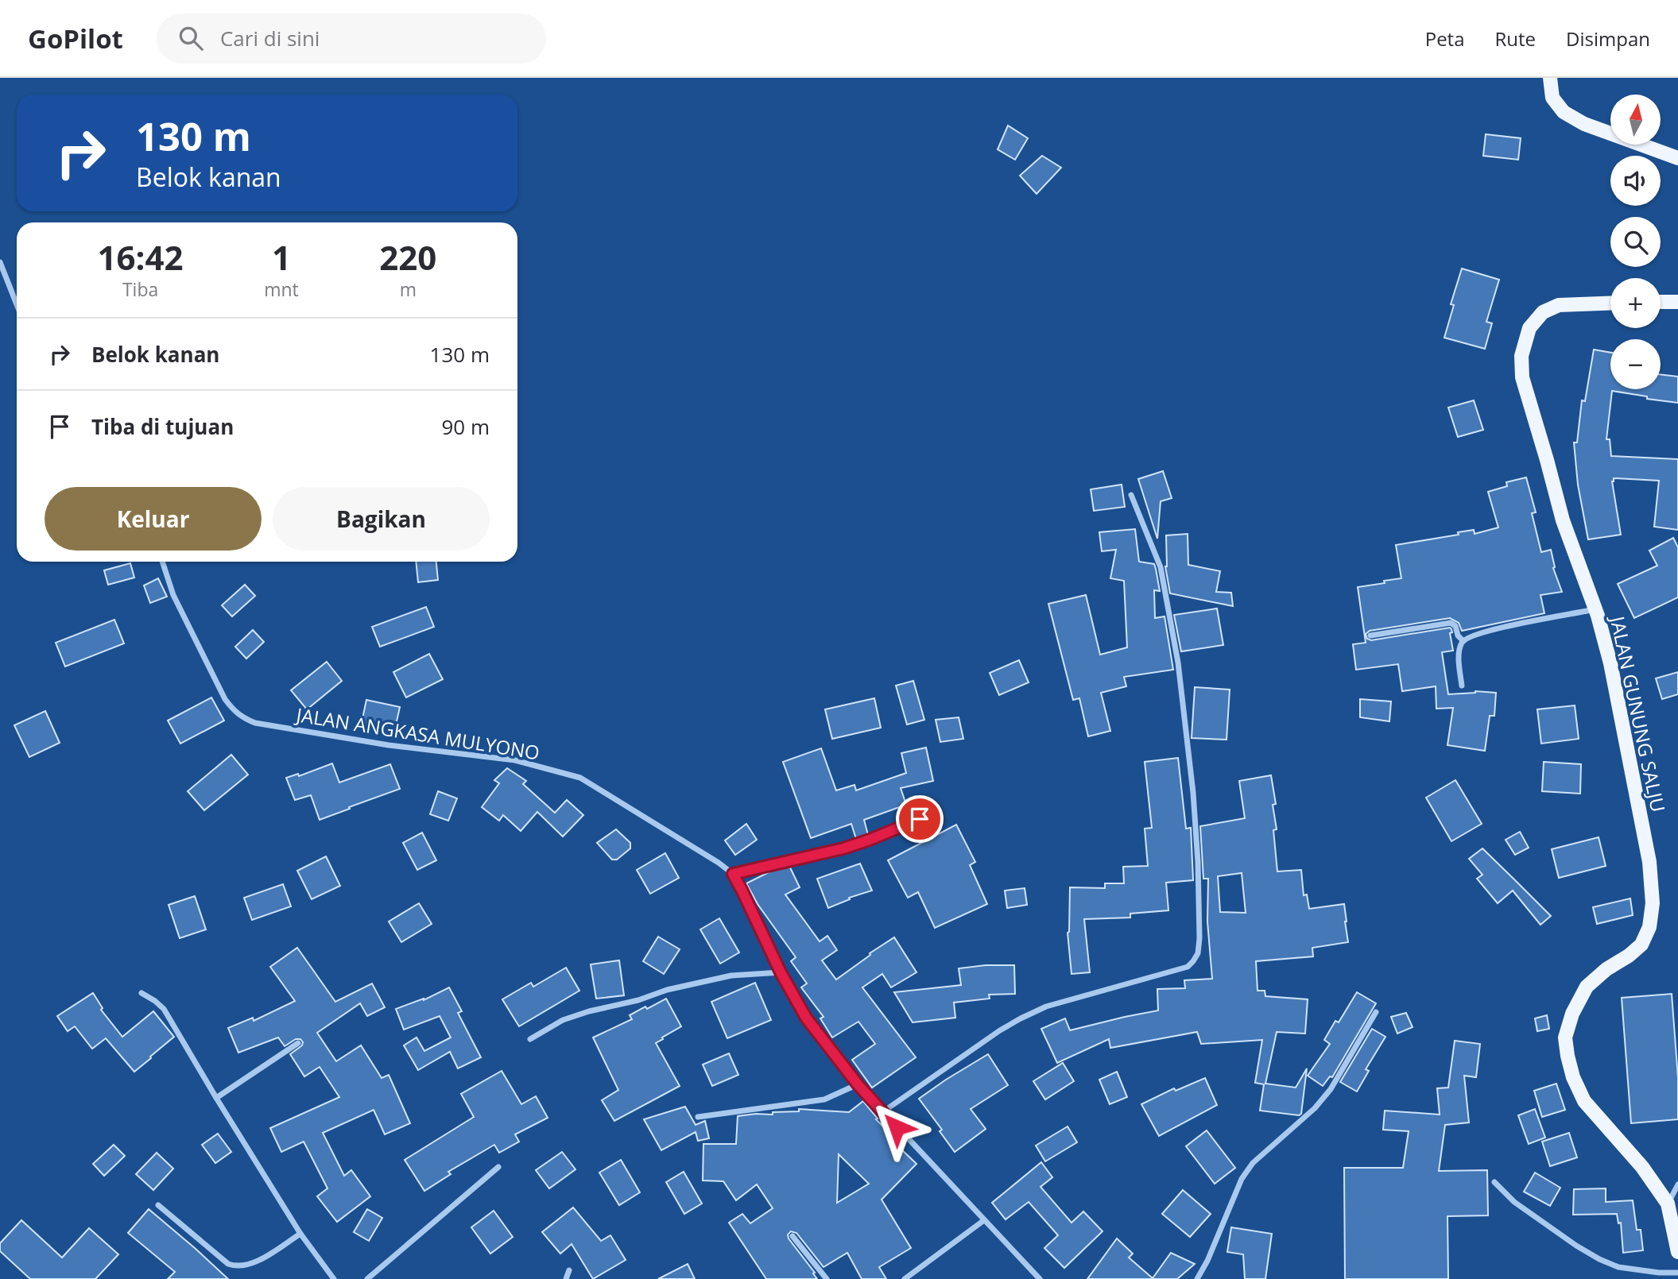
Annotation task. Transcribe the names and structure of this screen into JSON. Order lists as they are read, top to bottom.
{
  "streets": {
    "main road": ["JALAN GUNUNG SALJU"],
    "street": ["JALAN ANGKASA MULYONO"]
  },
  "north": "top",
  "page": {
    "header": "GoPilot",
    "search": "Cari di sini",
    "nav": ["Peta", "Rute", "Disimpan"],
    "map_buttons": ["+", "−"],
    "turn": ["130 m", "Belok kanan"],
    "eta": [
      "16:42",
      "Tiba",
      "1",
      "mnt",
      "220",
      "m"
    ],
    "list": [
      {
        "name": "Belok kanan",
        "value": "130 m"
      },
      {
        "name": "Tiba di tujuan",
        "value": "90 m"
      }
    ],
    "buttons": ["Keluar", "Bagikan"]
  }
}
